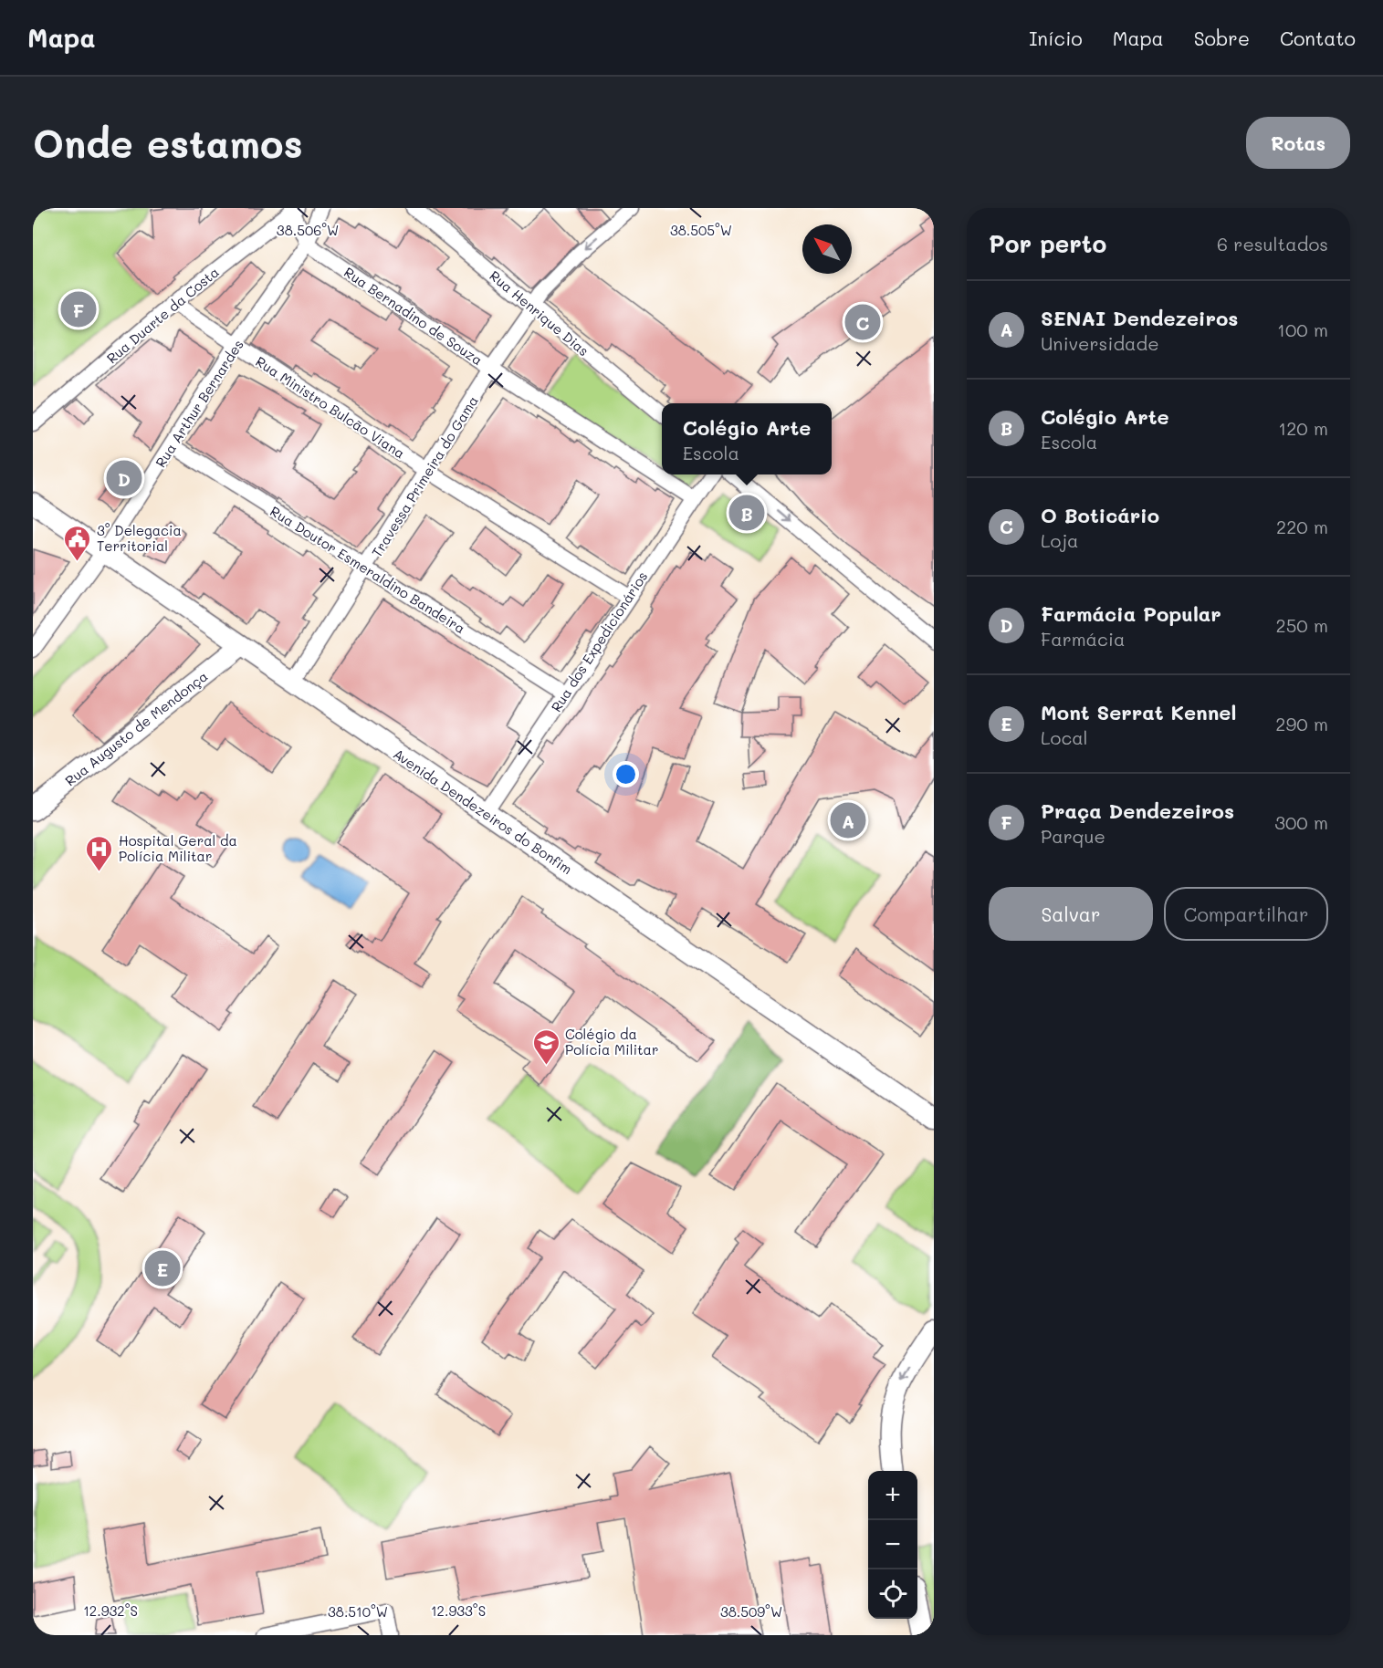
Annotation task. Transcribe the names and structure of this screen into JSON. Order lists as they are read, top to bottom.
{
  "streets": {
    "main road": ["Rua Augusto de Mendonça", "Avenida Dendezeiros do Bonfim"],
    "street": [
      "Rua Henrique Dias",
      "Rua Duarte da Costa",
      "Rua Bernadino de Souza",
      "Rua Arthur Bernardes",
      "Rua Ministro Bulcão Viana",
      "Travessa Primeira do Gama",
      "Rua Doutor Esmeraldino Bandeira",
      "Rua dos Expedicionários"
    ]
  },
  "crossings": [
    ["Rua Henrique Dias", "Travessa Primeira do Gama"],
    ["Rua Duarte da Costa", "Rua Ministro Bulcão Viana"],
    ["Rua Bernadino de Souza", "Rua Arthur Bernardes"],
    ["Rua Bernadino de Souza", "Travessa Primeira do Gama"],
    ["Rua Bernadino de Souza", "Rua dos Expedicionários"],
    ["Rua Arthur Bernardes", "Rua Ministro Bulcão Viana"],
    ["Rua Arthur Bernardes", "Rua Doutor Esmeraldino Bandeira"],
    ["Rua Arthur Bernardes", "Avenida Dendezeiros do Bonfim"],
    ["Rua Ministro Bulcão Viana", "Travessa Primeira do Gama"],
    ["Rua Ministro Bulcão Viana", "Rua dos Expedicionários"],
    ["Travessa Primeira do Gama", "Rua Doutor Esmeraldino Bandeira"],
    ["Travessa Primeira do Gama", "Avenida Dendezeiros do Bonfim"],
    ["Rua Doutor Esmeraldino Bandeira", "Rua dos Expedicionários"],
    ["Rua dos Expedicionários", "Avenida Dendezeiros do Bonfim"],
    ["Rua Augusto de Mendonça", "Avenida Dendezeiros do Bonfim"]
  ],
  "places": {
    "public building": ["3° Delegacia Territorial"],
    "hospital": ["Hospital Geral da Polícia Militar"],
    "school or university": ["Colégio da Polícia Militar"]
  },
  "north": "top left",
  "page": {
    "header": "Mapa",
    "nav": [
      "Início",
      "Mapa",
      "Sobre",
      "Contato"
    ],
    "buttons": [
      "Rotas",
      ["Salvar", "Compartilhar"]
    ],
    "title": "Onde estamos",
    "heading": ["Por perto", "6 resultados"],
    "list": [
      {
        "mark": "A",
        "name": "SENAI Dendezeiros",
        "note": "Universidade",
        "value": "100 m"
      },
      {
        "mark": "B",
        "name": "Colégio Arte",
        "note": "Escola",
        "value": "120 m"
      },
      {
        "mark": "C",
        "name": "O Boticário",
        "note": "Loja",
        "value": "220 m"
      },
      {
        "mark": "D",
        "name": "Farmácia Popular",
        "note": "Farmácia",
        "value": "250 m"
      },
      {
        "mark": "E",
        "name": "Mont Serrat Kennel",
        "note": "Local",
        "value": "290 m"
      },
      {
        "mark": "F",
        "name": "Praça Dendezeiros",
        "note": "Parque",
        "value": "300 m"
      }
    ],
    "pins": [
      "F",
      "C",
      "D",
      "B",
      "A",
      "E"
    ],
    "popup": ["Colégio Arte", "Escola"],
    "map_buttons": ["+", "−"]
  },
  "coordinates": [
    "38.506°W",
    "38.505°W",
    "12.932°S",
    "12.933°S",
    "38.510°W",
    "38.509°W"
  ]
}
